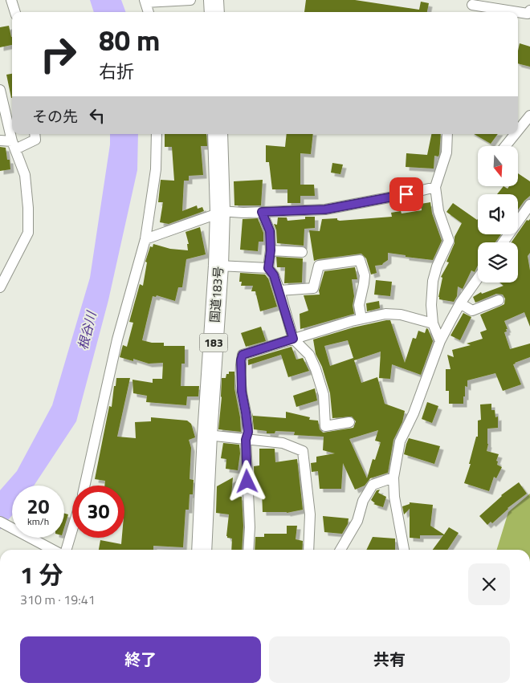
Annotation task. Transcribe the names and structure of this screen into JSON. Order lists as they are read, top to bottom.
{
  "streets": {
    "highway": ["国道183号", "183"]
  },
  "water": ["根谷川"],
  "north": "bottom",
  "page": {
    "turn": ["80 m", "右折"],
    "then": "その先",
    "speed": "20 km/h",
    "limit": "30",
    "heading": ["1 分", "310 m · 19:41"],
    "buttons": ["終了", "共有"]
  }
}
